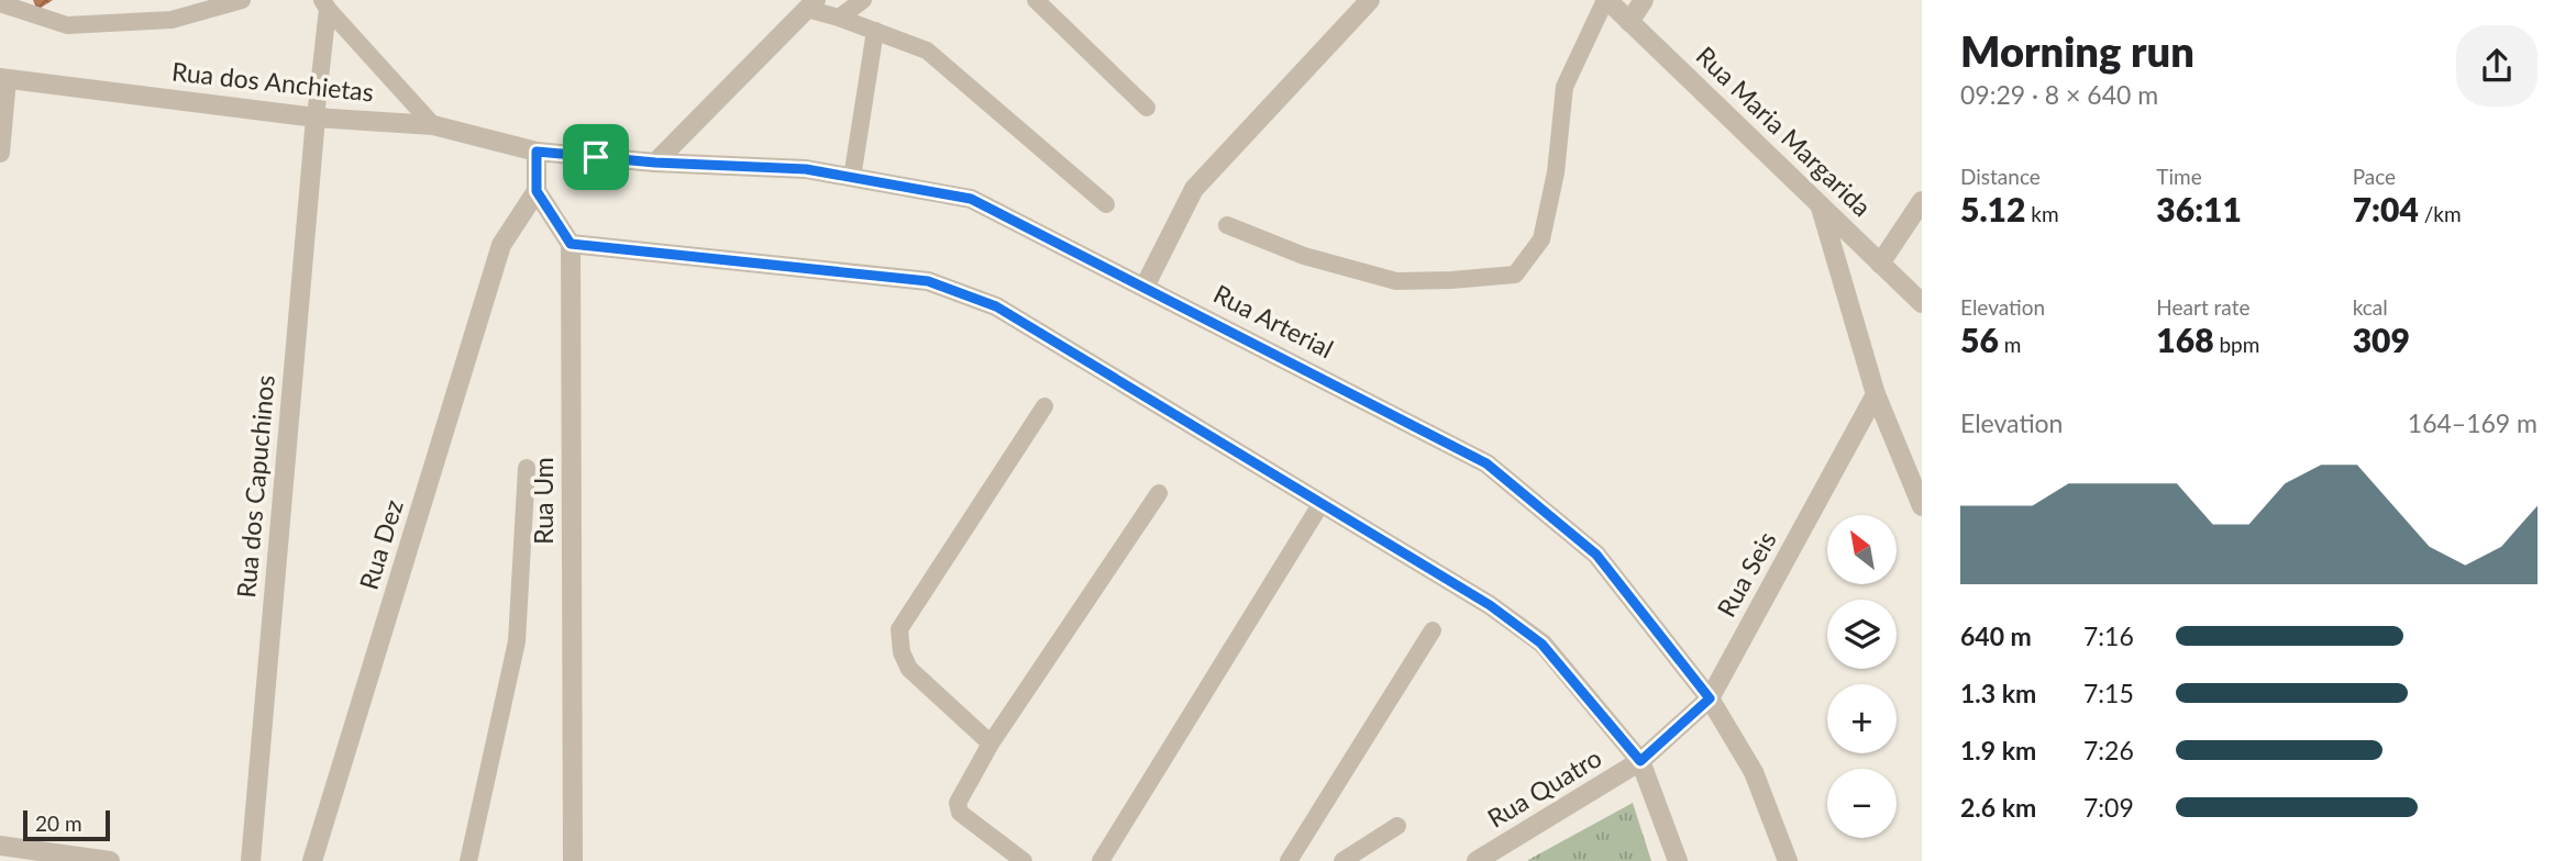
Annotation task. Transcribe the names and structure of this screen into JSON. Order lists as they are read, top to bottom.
{
  "streets": {
    "street": [
      "Rua dos Anchietas",
      "Rua Maria Margarida",
      "Rua Arterial",
      "Rua dos Capuchinos",
      "Rua Um",
      "Rua Dez",
      "Rua Seis",
      "Rua Quatro"
    ]
  },
  "crossings": [
    ["Rua dos Anchietas", "Rua Arterial"],
    ["Rua dos Anchietas", "Rua dos Capuchinos"],
    ["Rua Arterial", "Rua Seis"],
    ["Rua Seis", "Rua Quatro"]
  ],
  "scale_bar": "20 m",
  "north": "top left",
  "page": {
    "heading": ["Morning run", "09:29 · 8 × 640 m"],
    "stats": [
      ["Distance", "5.12 km"],
      ["Time", "36:11"],
      ["Pace", "7:04 /km"],
      ["Elevation", "56 m"],
      ["Heart rate", "168 bpm"],
      ["kcal", "309"]
    ],
    "chart": ["Elevation", "164–169 m"],
    "map_buttons": ["+", "−"],
    "list": [
      {
        "name": "640 m",
        "note": "7:16"
      },
      {
        "name": "1.3 km",
        "note": "7:15"
      },
      {
        "name": "1.9 km",
        "note": "7:26"
      },
      {
        "name": "2.6 km",
        "note": "7:09"
      }
    ],
    "scale": "20 m"
  }
}
